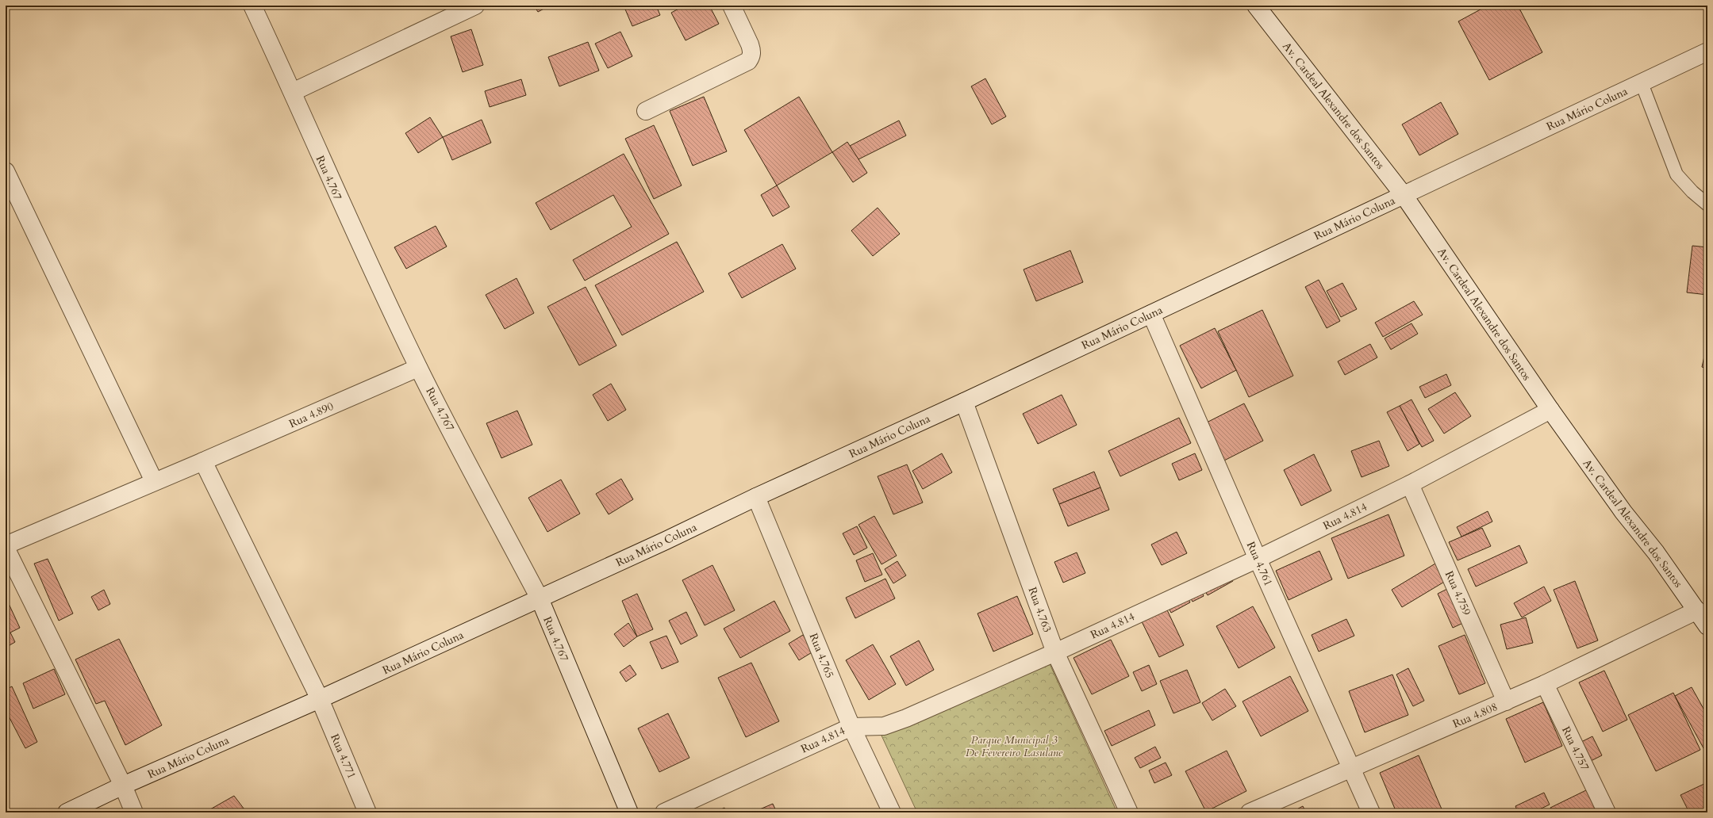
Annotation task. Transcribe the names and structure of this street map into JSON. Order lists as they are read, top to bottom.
{
  "streets": {
    "street": [
      "Av. Cardeal Alexandre dos Santos",
      "Rua Mário Coluna",
      "Rua 4.767",
      "Rua 4.890",
      "Rua 4.814",
      "Rua 4.761",
      "Rua 4.759",
      "Rua 4.763",
      "Rua 4.765",
      "Rua 4.808",
      "Rua 4.757",
      "Rua 4.771"
    ]
  },
  "crossings": [
    ["Av. Cardeal Alexandre dos Santos", "Rua Mário Coluna"],
    ["Av. Cardeal Alexandre dos Santos", "Rua 4.814"],
    ["Av. Cardeal Alexandre dos Santos", "Rua 4.808"],
    ["Rua Mário Coluna", "Rua 4.767"],
    ["Rua Mário Coluna", "Rua 4.761"],
    ["Rua Mário Coluna", "Rua 4.763"],
    ["Rua Mário Coluna", "Rua 4.765"],
    ["Rua Mário Coluna", "Rua 4.771"],
    ["Rua 4.767", "Rua 4.890"],
    ["Rua 4.890", "Rua 4.771"],
    ["Rua 4.814", "Rua 4.761"],
    ["Rua 4.814", "Rua 4.759"],
    ["Rua 4.814", "Rua 4.763"],
    ["Rua 4.814", "Rua 4.765"],
    ["Rua 4.761", "Rua 4.808"],
    ["Rua 4.759", "Rua 4.808"],
    ["Rua 4.808", "Rua 4.757"]
  ],
  "parks": ["Parque Municipal 3 De Fevereiro Lasulane"]
}
